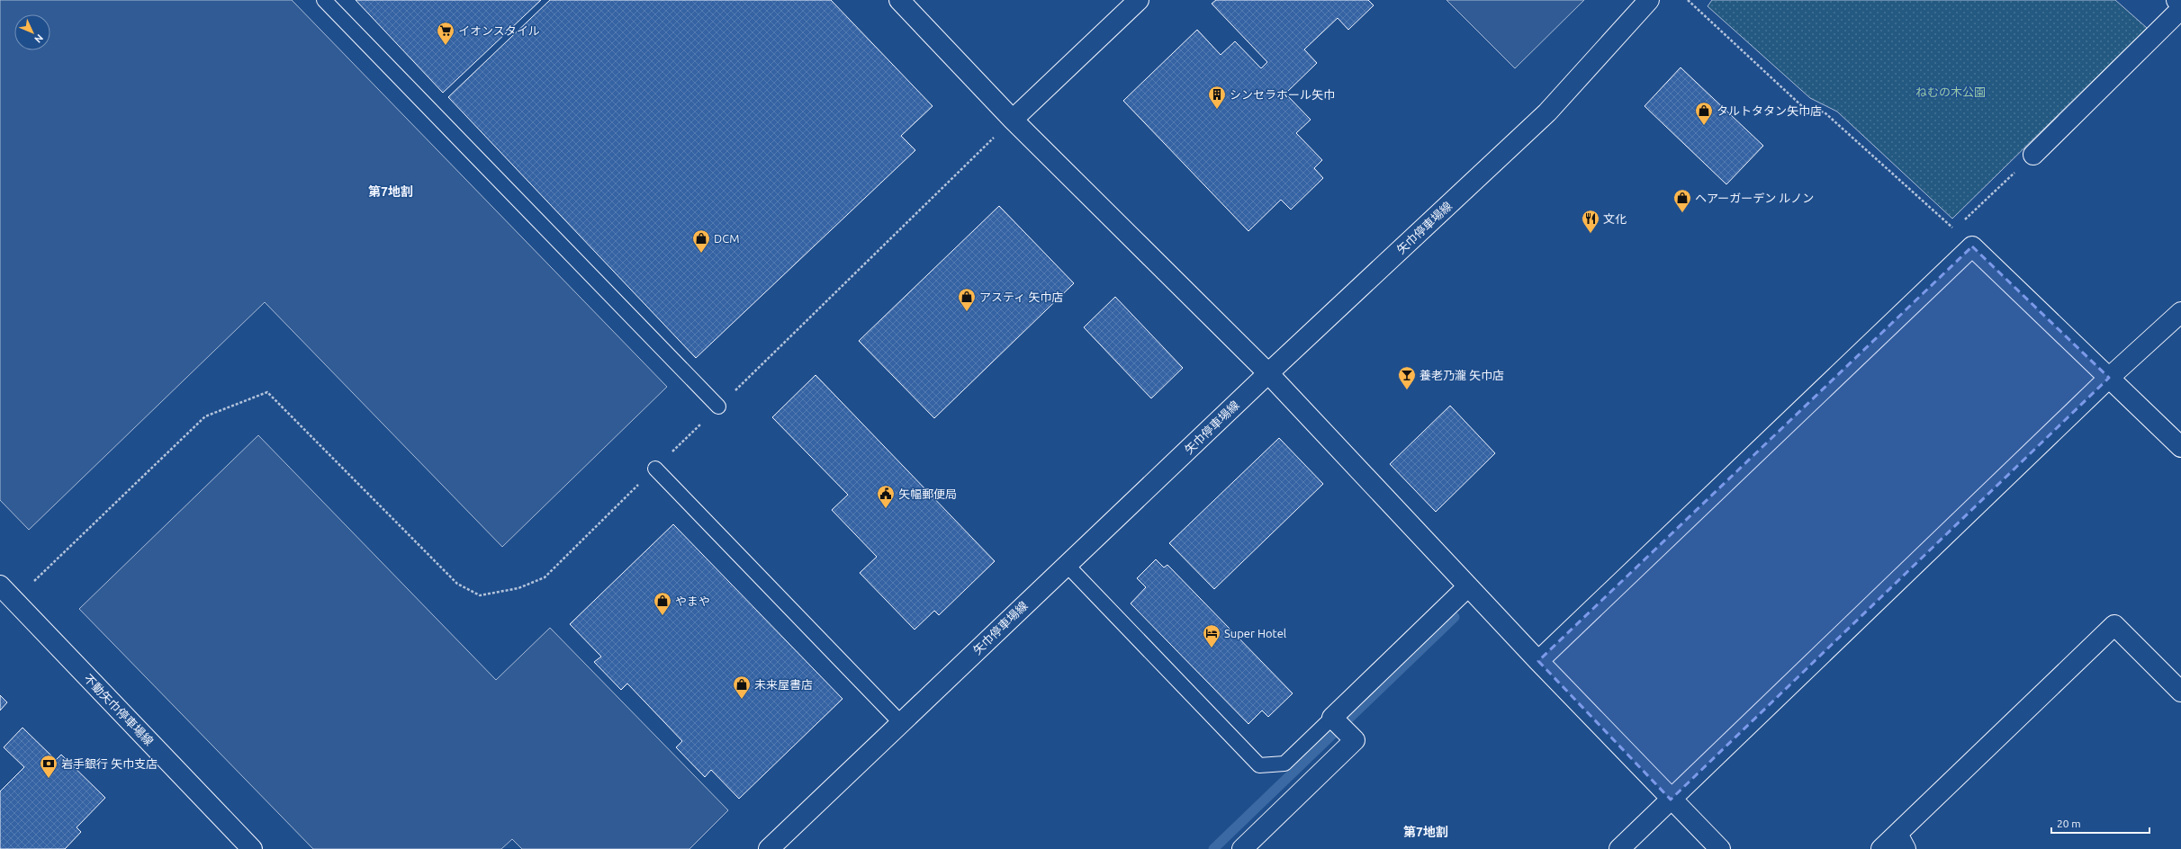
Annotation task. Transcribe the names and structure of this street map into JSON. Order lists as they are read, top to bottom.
{
  "streets": {
    "street": ["矢巾停車場線", "不動矢巾停車場線"]
  },
  "districts": ["第7地割", "第7地割"],
  "parks": ["ねむの木公園"],
  "places": {
    "supermarket": ["イオンスタイル"],
    "building": ["シンセラホール矢巾"],
    "shop": [
      "タルトタタン矢巾店",
      "ヘアーガーデン ルノン",
      "DCM",
      "アスティ 矢巾店",
      "やまや",
      "未来屋書店"
    ],
    "restaurant": ["文化"],
    "bar": ["養老乃瀧 矢巾店"],
    "public building": ["矢幅郵便局"],
    "hotel": ["Super Hotel"],
    "bank": ["岩手銀行 矢巾支店"]
  },
  "scale_bar": "20 m",
  "north": "bottom right"
}
